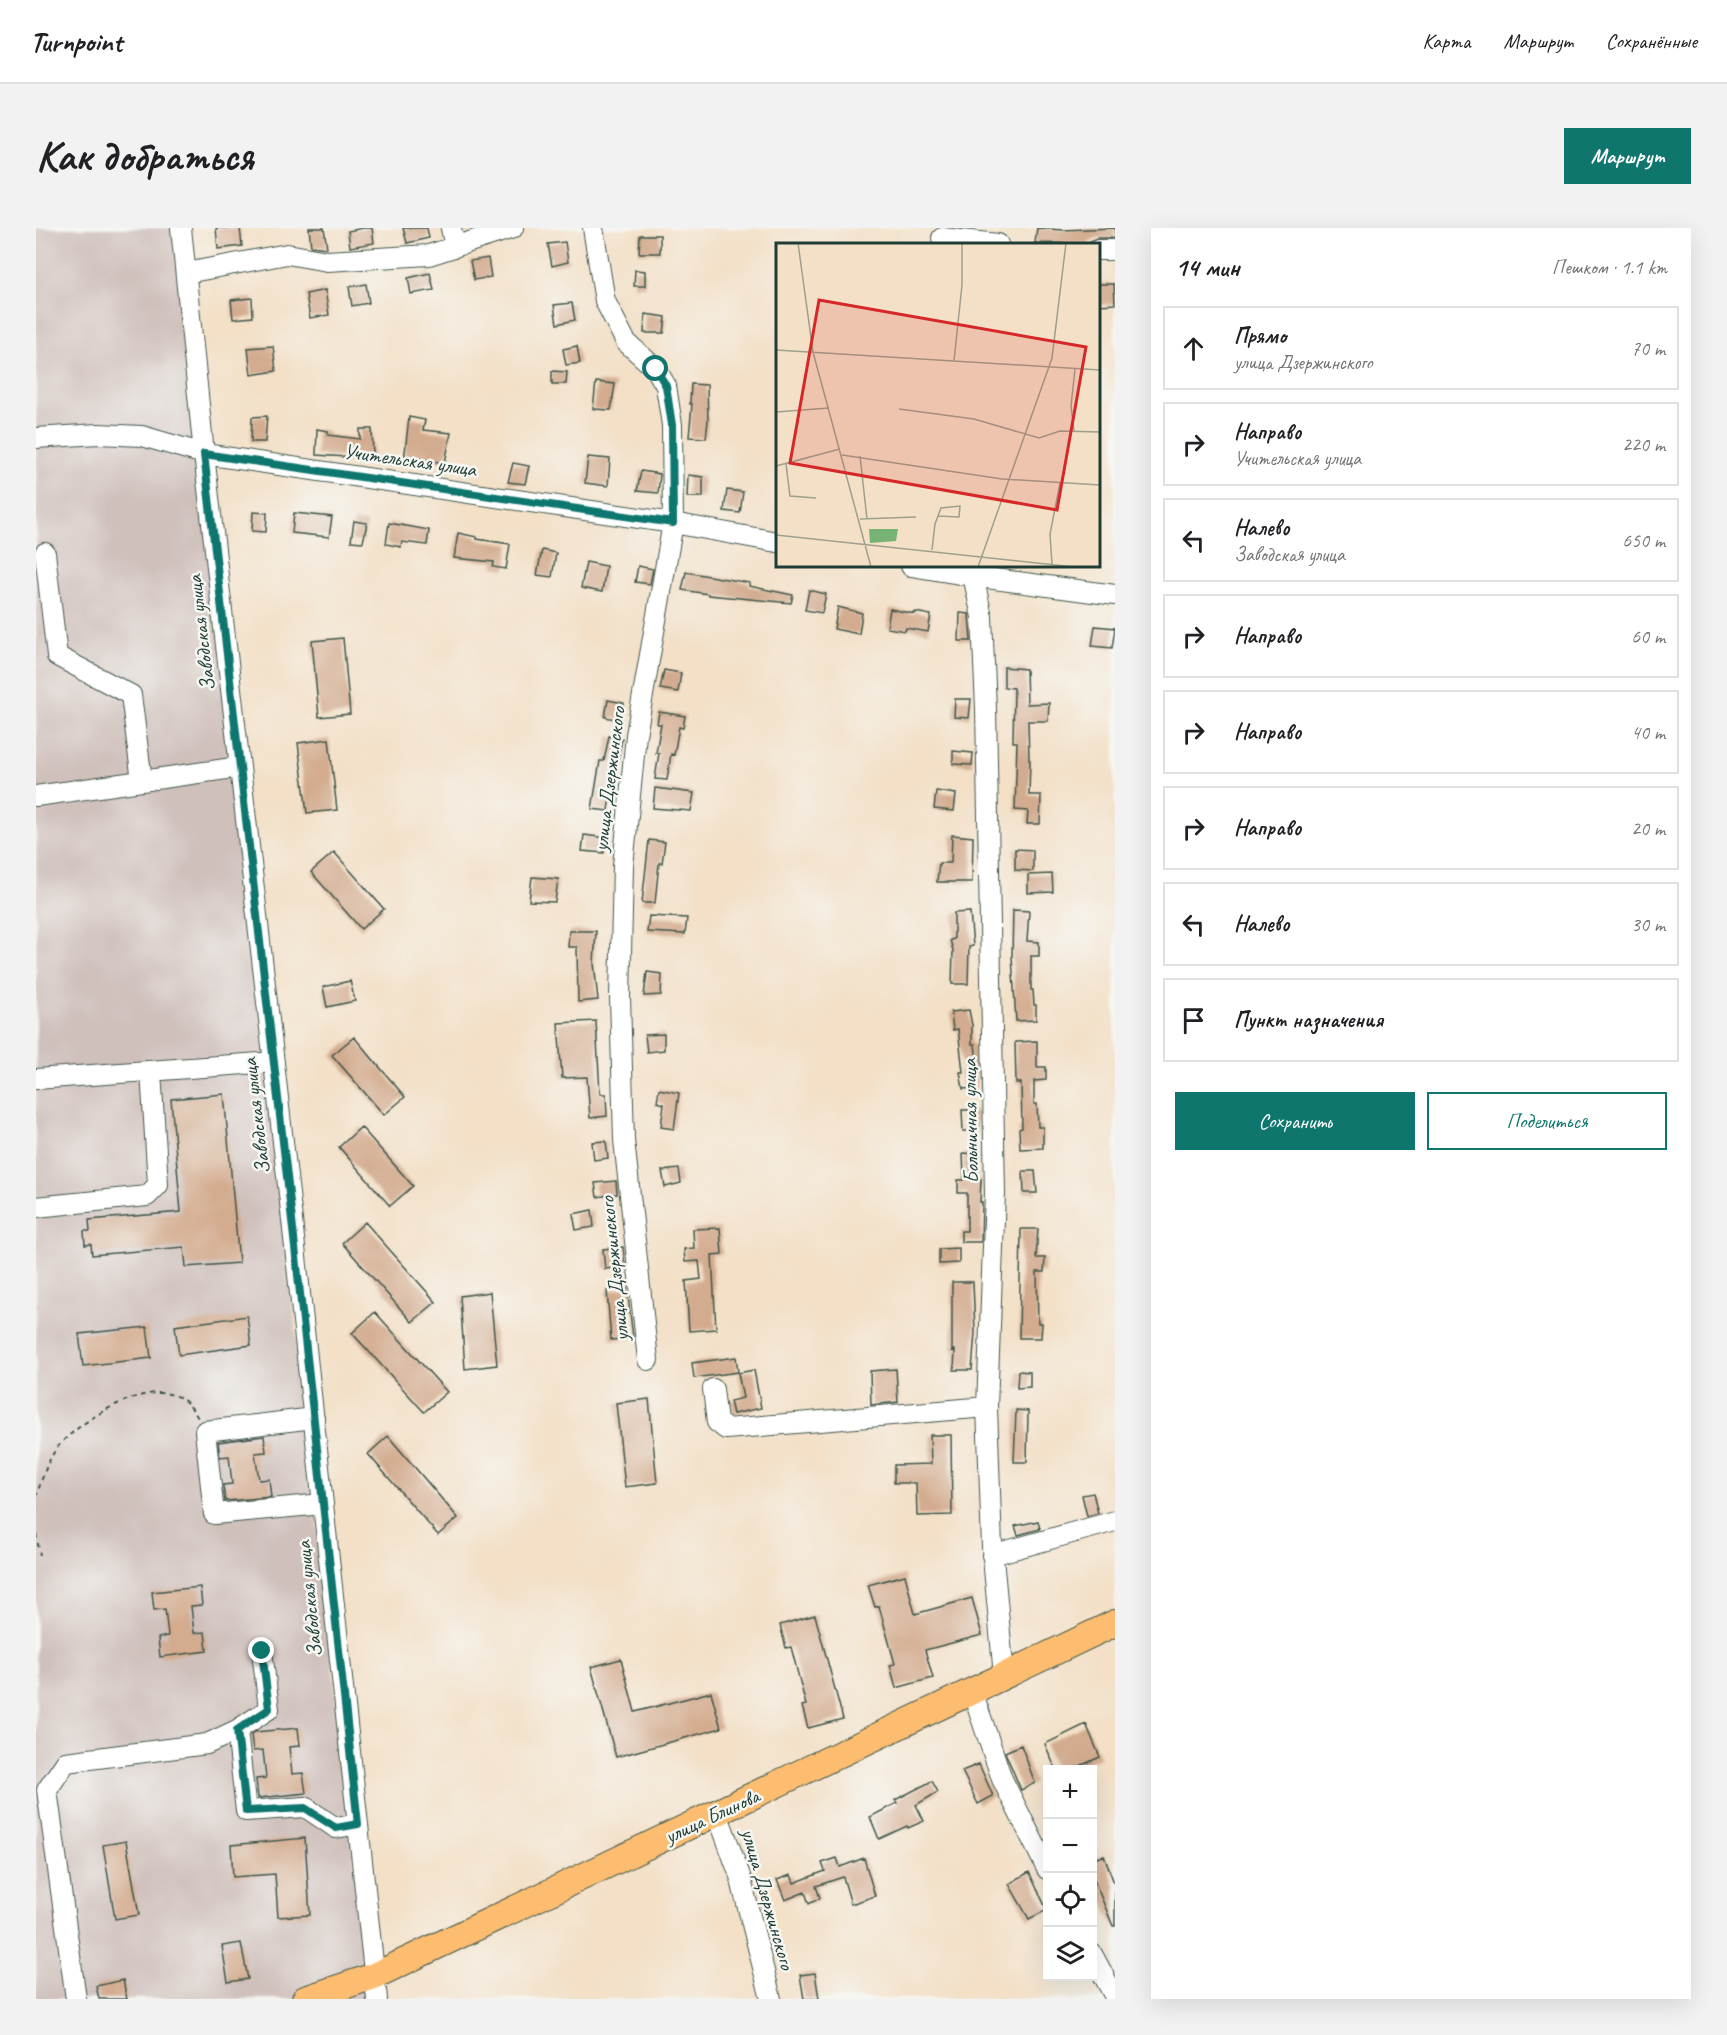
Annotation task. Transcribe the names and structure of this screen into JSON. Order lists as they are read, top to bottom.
{
  "streets": {
    "main road": ["улица Блинова"],
    "street": [
      "Учительская улица",
      "Заводская улица",
      "улица Дзержинского",
      "Больничная улица"
    ]
  },
  "crossings": [
    ["Учительская улица", "Заводская улица"],
    ["Учительская улица", "улица Дзержинского"],
    ["Заводская улица", "улица Блинова"],
    ["улица Дзержинского", "улица Блинова"],
    ["Больничная улица", "улица Блинова"]
  ],
  "page": {
    "header": "Turnpoint",
    "nav": ["Карта", "Маршрут", "Сохранённые"],
    "buttons": [
      "Маршрут",
      ["Сохранить", "Поделиться"]
    ],
    "title": "Как добраться",
    "heading": ["14 мин", "Пешком · 1.1 km"],
    "list": [
      ["Прямо", "улица Дзержинского", "70 m"],
      ["Направо", "Учительская улица", "220 m"],
      ["Налево", "Заводская улица", "650 m"],
      ["Направо", "60 m"],
      ["Направо", "40 m"],
      ["Направо", "20 m"],
      ["Налево", "30 m"],
      "Пункт назначения"
    ],
    "map_buttons": ["+", "−"]
  }
}
